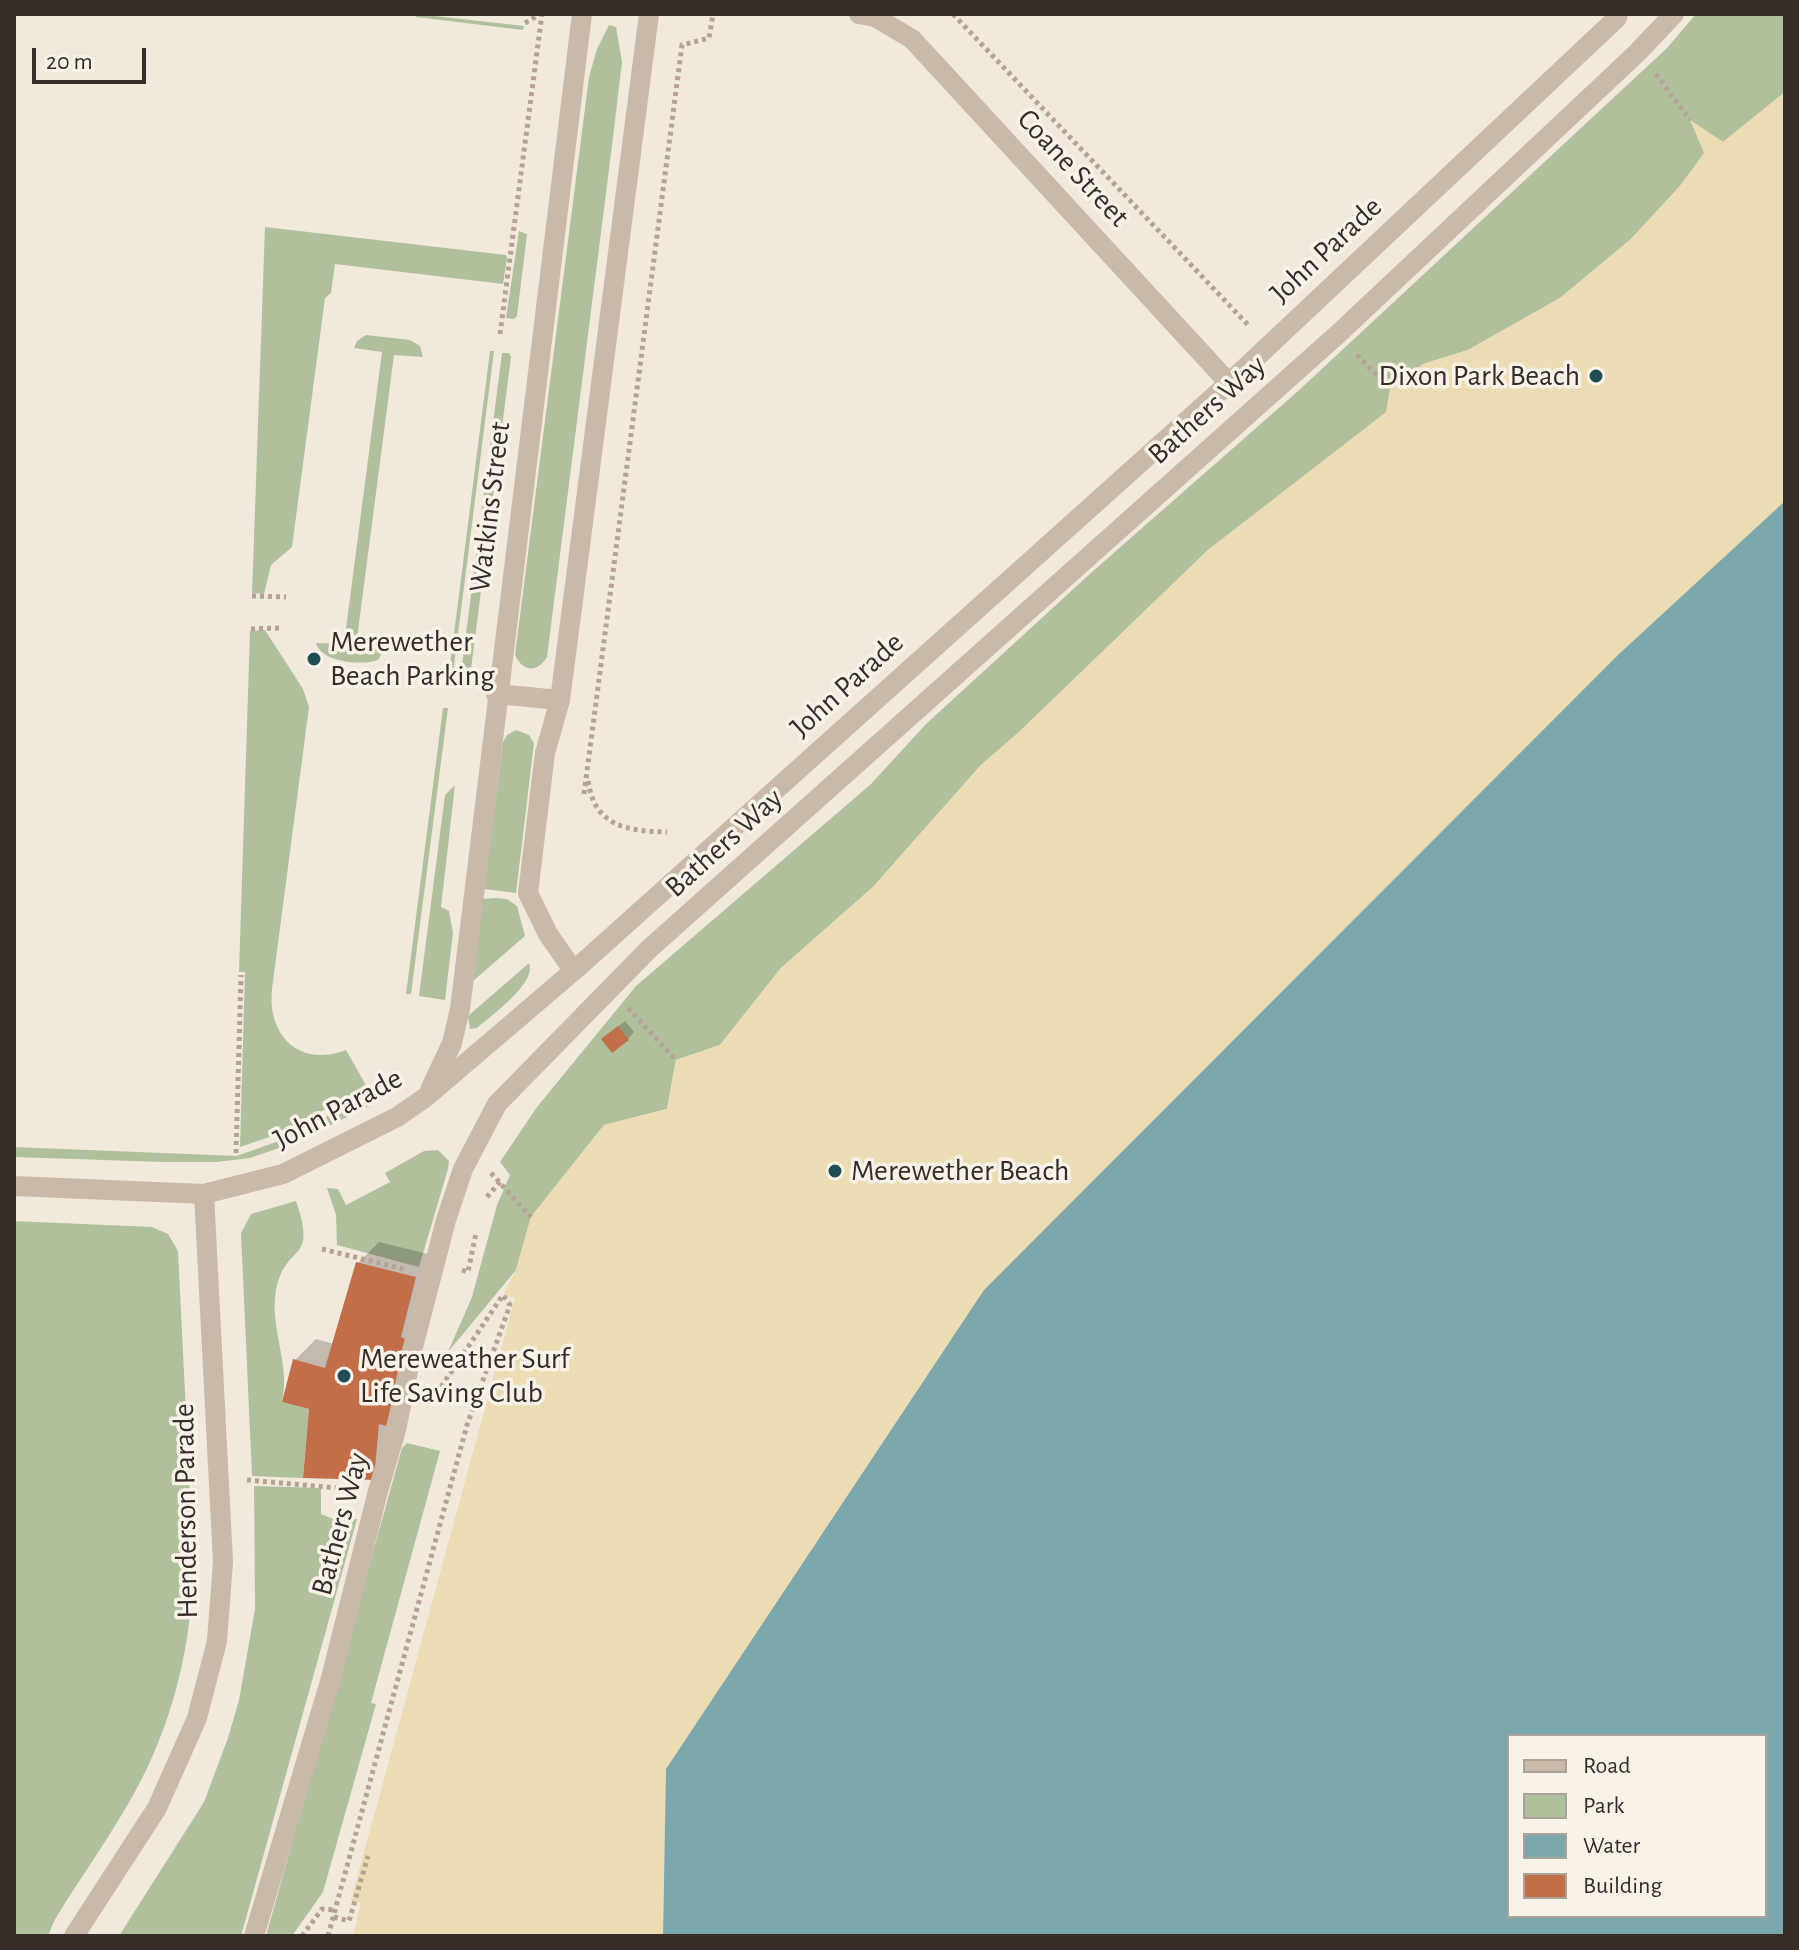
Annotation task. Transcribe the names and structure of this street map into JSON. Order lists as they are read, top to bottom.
{
  "streets": {
    "street": [
      "Coane Street",
      "John Parade",
      "Bathers Way",
      "Watkins Street",
      "Henderson Parade"
    ]
  },
  "crossings": [
    ["Coane Street", "John Parade"],
    ["John Parade", "Watkins Street"],
    ["John Parade", "Henderson Parade"]
  ],
  "places": [
    "Dixon Park Beach",
    "Merewether Beach Parking",
    "Merewether Beach",
    "Mereweather Surf Life Saving Club"
  ],
  "legend": [
    "Road",
    "Park",
    "Water",
    "Building"
  ],
  "scale_bar": "20 m"
}
